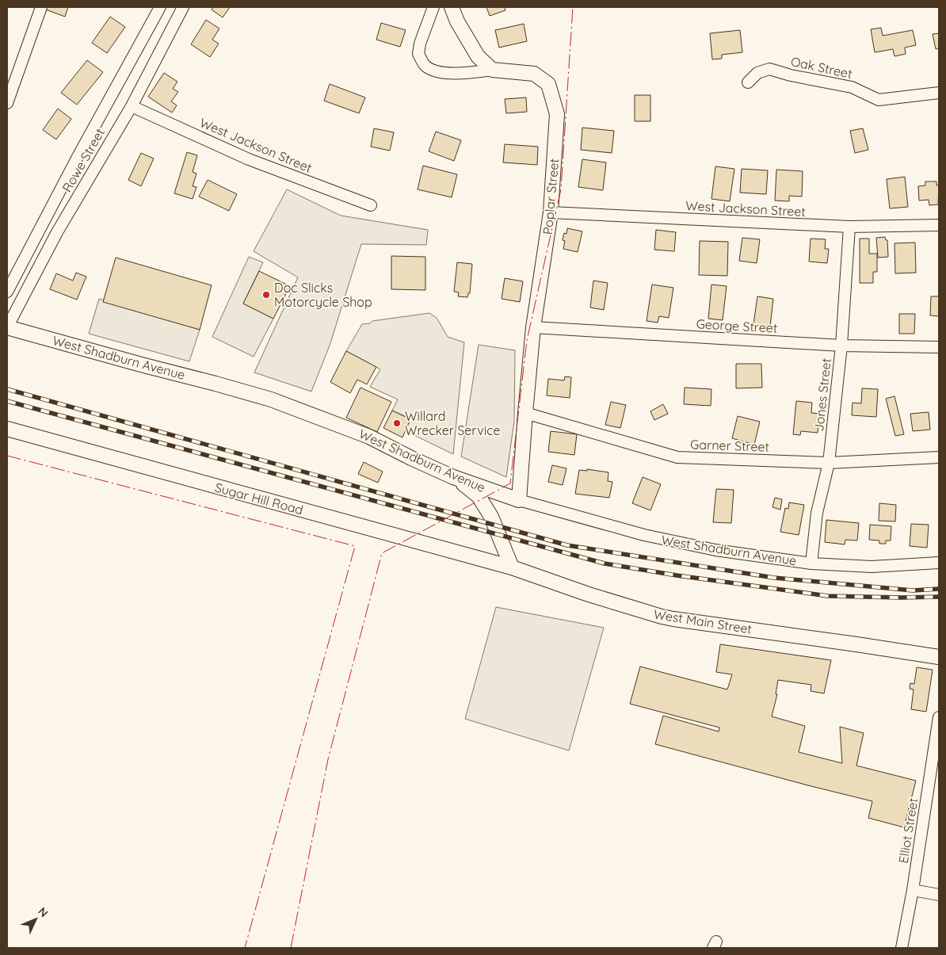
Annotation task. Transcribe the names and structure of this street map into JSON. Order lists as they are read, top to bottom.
{
  "streets": {
    "street": [
      "Oak Street",
      "West Jackson Street",
      "Rowe Street",
      "Poplar Street",
      "George Street",
      "West Shadburn Avenue",
      "Jones Street",
      "Garner Street",
      "Sugar Hill Road",
      "West Main Street",
      "Elliot Street"
    ]
  },
  "crossings": [
    ["West Jackson Street", "Rowe Street"],
    ["West Jackson Street", "Poplar Street"],
    ["West Jackson Street", "Jones Street"],
    ["Rowe Street", "West Shadburn Avenue"],
    ["Poplar Street", "George Street"],
    ["Poplar Street", "West Shadburn Avenue"],
    ["Poplar Street", "Garner Street"],
    ["George Street", "Jones Street"],
    ["West Shadburn Avenue", "Jones Street"],
    ["Jones Street", "Garner Street"],
    ["Sugar Hill Road", "West Main Street"]
  ],
  "places": ["Doc Slicks Motorcycle Shop", "Willard Wrecker Service"],
  "north": "top right"
}
